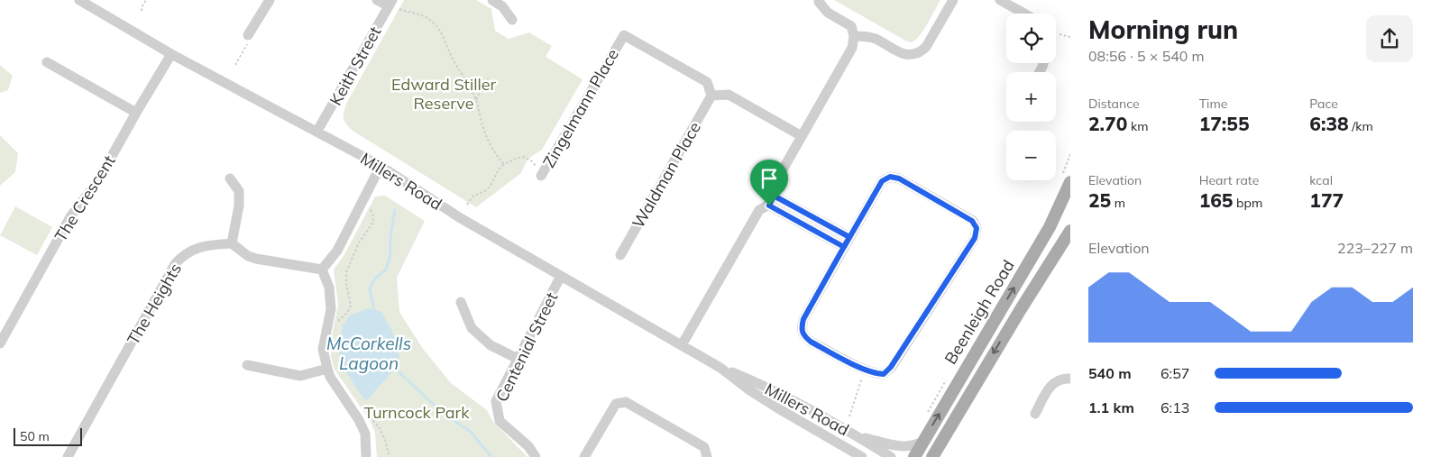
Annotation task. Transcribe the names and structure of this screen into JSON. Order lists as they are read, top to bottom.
{
  "streets": {
    "main road": ["Beenleigh Road"],
    "street": [
      "Keith Street",
      "Zingelmann Place",
      "Waldman Place",
      "Millers Road",
      "The Crescent",
      "The Heights",
      "Centenial Street"
    ]
  },
  "crossings": [
    ["Keith Street", "Millers Road"],
    ["Zingelmann Place", "Waldman Place"],
    ["Millers Road", "The Crescent"],
    ["Millers Road", "Centenial Street"]
  ],
  "water": ["McCorkells Lagoon"],
  "parks": ["Edward Stiller Reserve", "Turncock Park"],
  "scale_bar": "50 m",
  "page": {
    "heading": ["Morning run", "08:56 · 5 × 540 m"],
    "map_buttons": ["+", "−"],
    "stats": [
      ["Distance", "2.70 km"],
      ["Time", "17:55"],
      ["Pace", "6:38 /km"],
      ["Elevation", "25 m"],
      ["Heart rate", "165 bpm"],
      ["kcal", "177"]
    ],
    "chart": ["Elevation", "223–227 m"],
    "list": [
      {
        "name": "540 m",
        "note": "6:57"
      },
      {
        "name": "1.1 km",
        "note": "6:13"
      }
    ],
    "scale": "50 m"
  }
}
